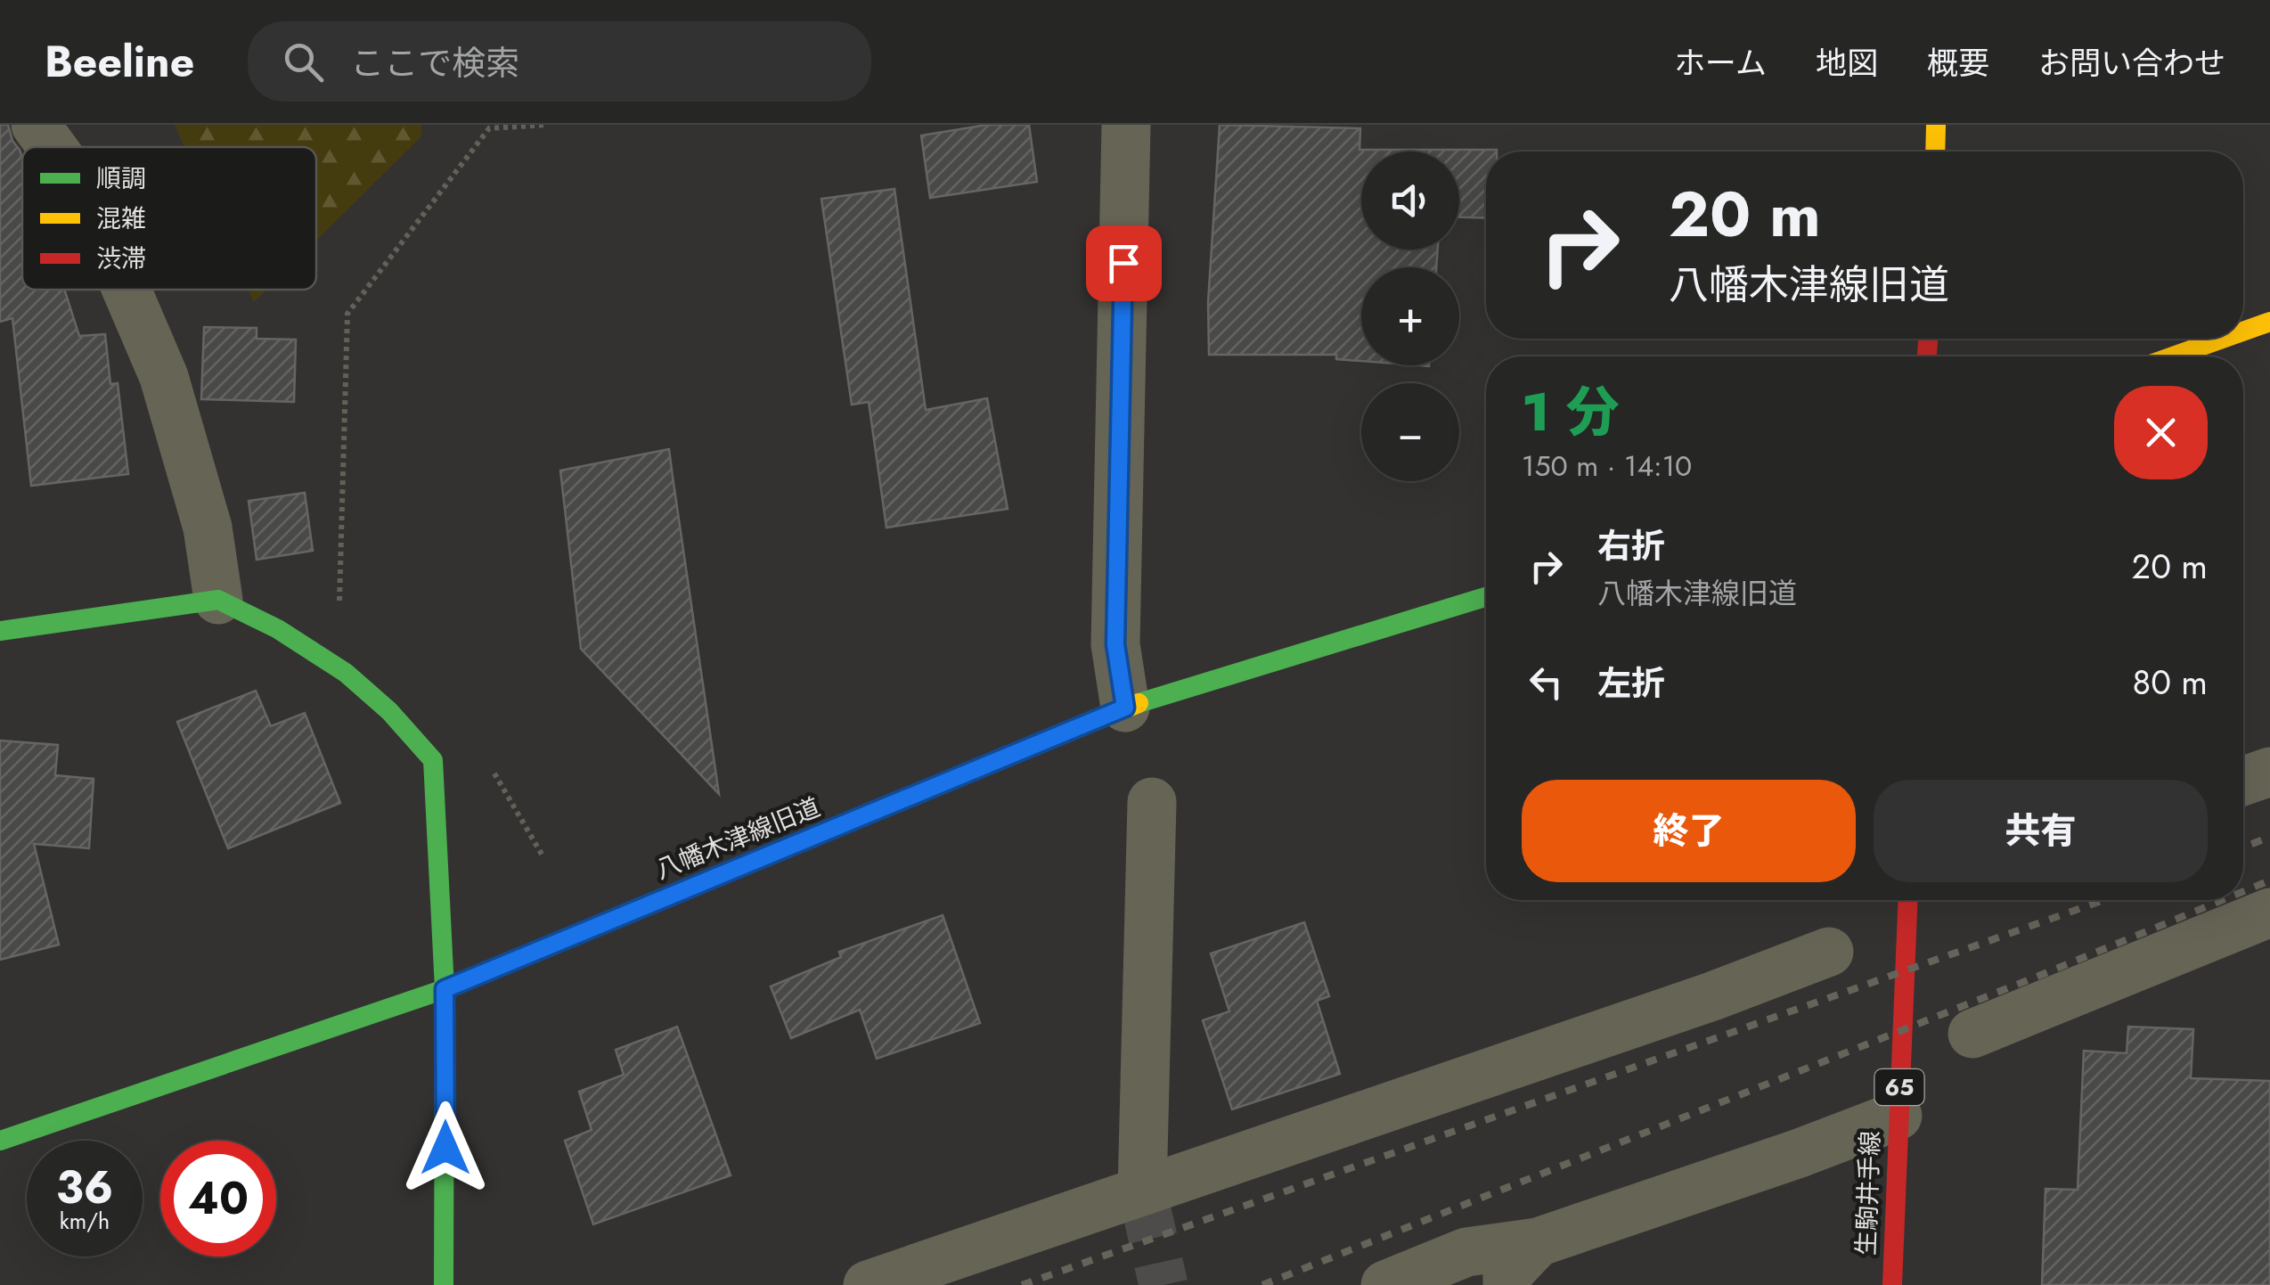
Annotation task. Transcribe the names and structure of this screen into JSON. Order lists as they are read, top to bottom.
{
  "streets": {
    "street": ["八幡木津線旧道", "65", "生駒井手線"]
  },
  "legend": ["順調", "混雑", "渋滞"],
  "page": {
    "header": "Beeline",
    "search": "ここで検索",
    "nav": [
      "ホーム",
      "地図",
      "概要",
      "お問い合わせ"
    ],
    "map_buttons": ["+", "−"],
    "turn": ["20 m", "八幡木津線旧道"],
    "heading": ["1 分", "150 m · 14:10"],
    "list": [
      {
        "name": "右折",
        "note": "八幡木津線旧道",
        "value": "20 m"
      },
      {
        "name": "左折",
        "value": "80 m"
      }
    ],
    "buttons": ["終了", "共有"],
    "speed": "36 km/h",
    "limit": "40"
  }
}
